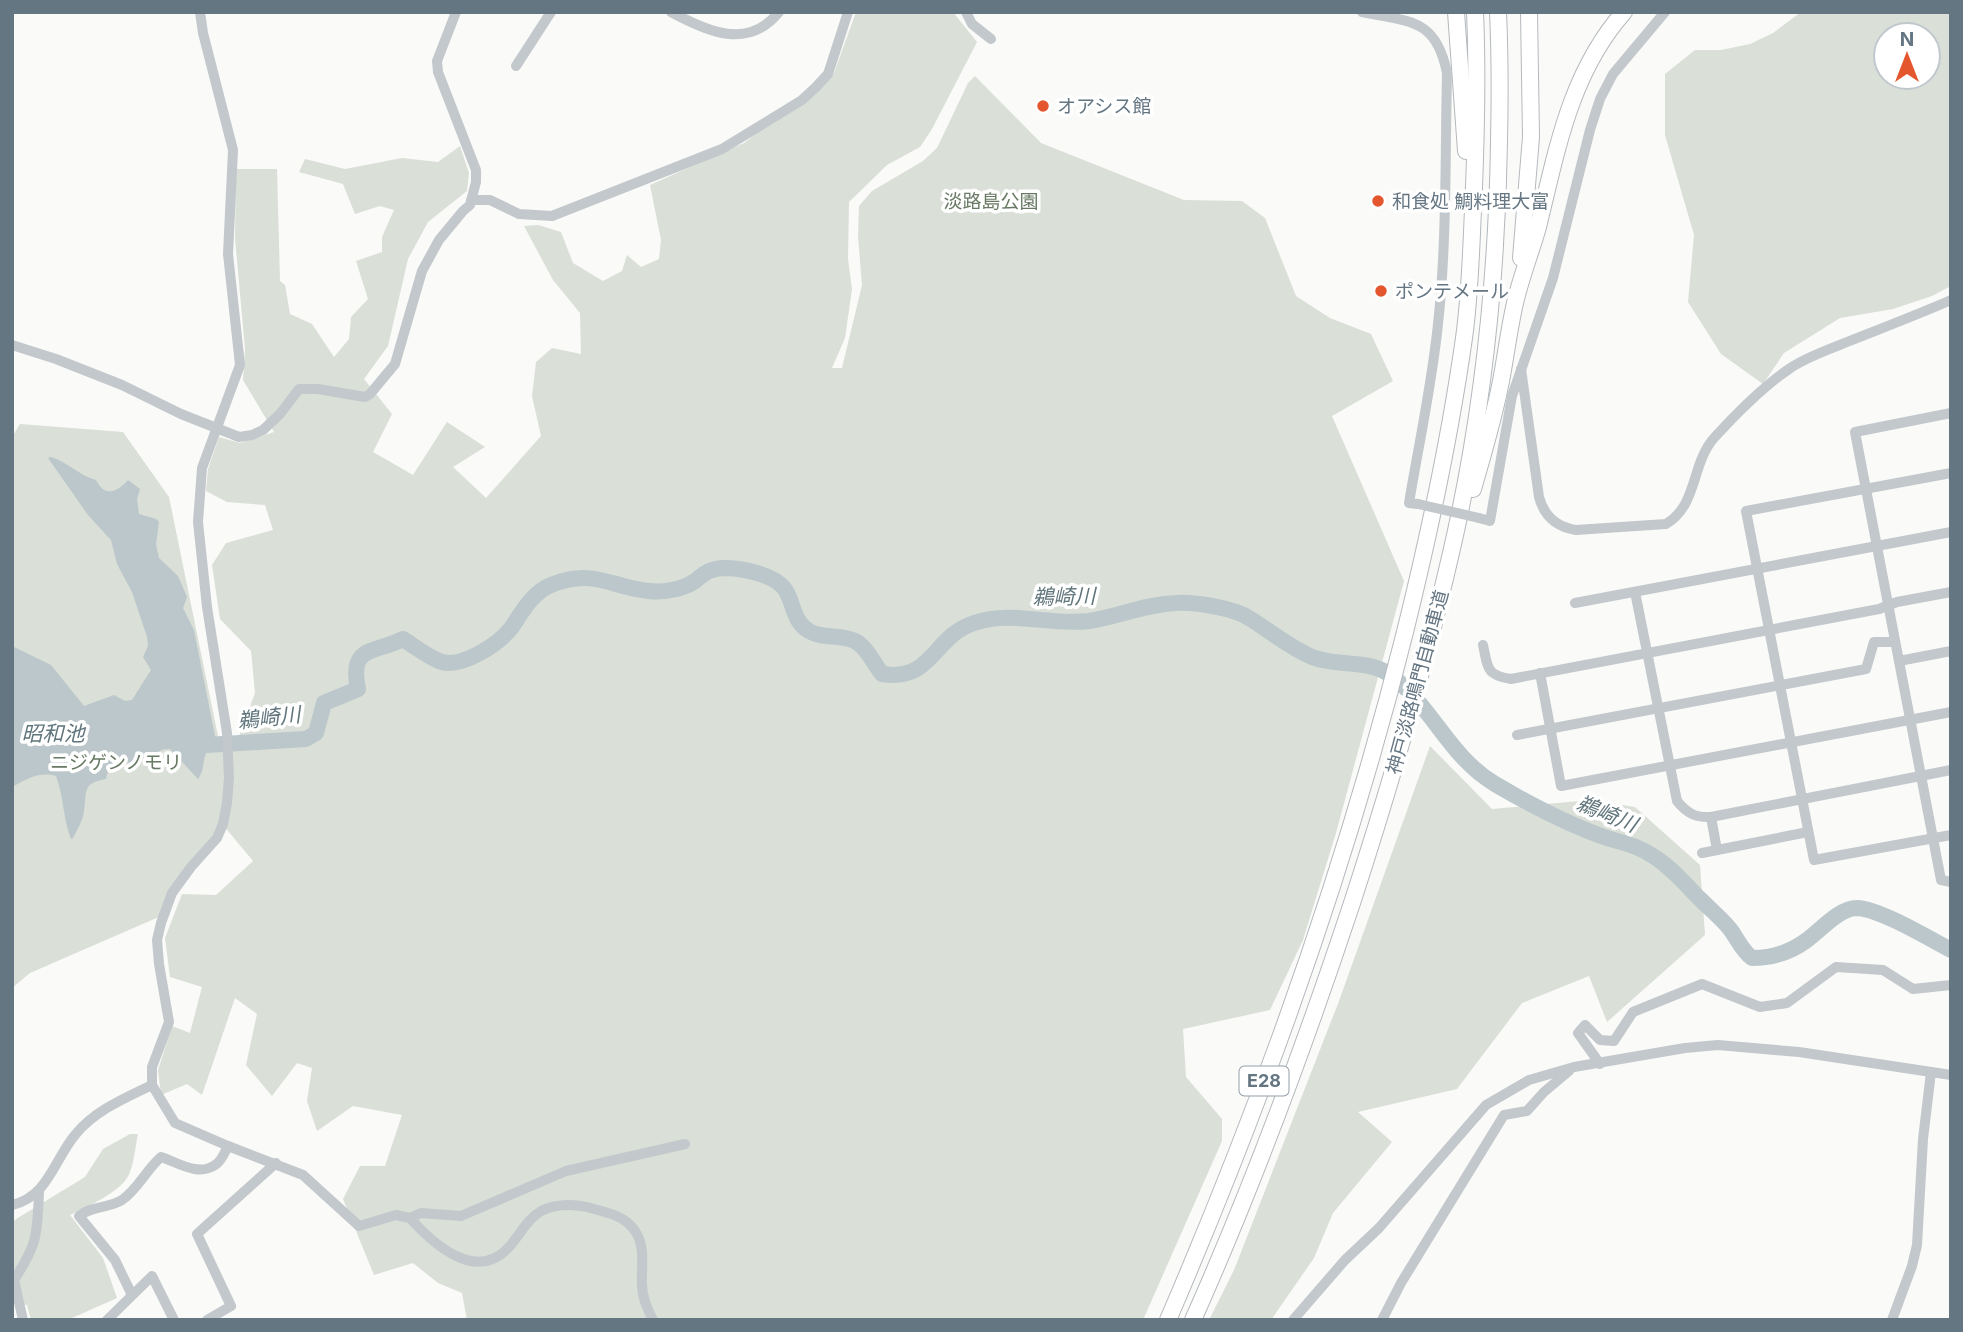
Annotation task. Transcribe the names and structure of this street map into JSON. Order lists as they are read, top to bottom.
{
  "streets": {
    "highway": ["神戸淡路鳴門自動車道", "E28"]
  },
  "water": ["鵜崎川", "昭和池"],
  "parks": ["淡路島公園", "ニジゲンノモリ"],
  "places": ["オアシス館", "和食処 鯛料理大富", "ポンテメール"],
  "north": "top"
}
